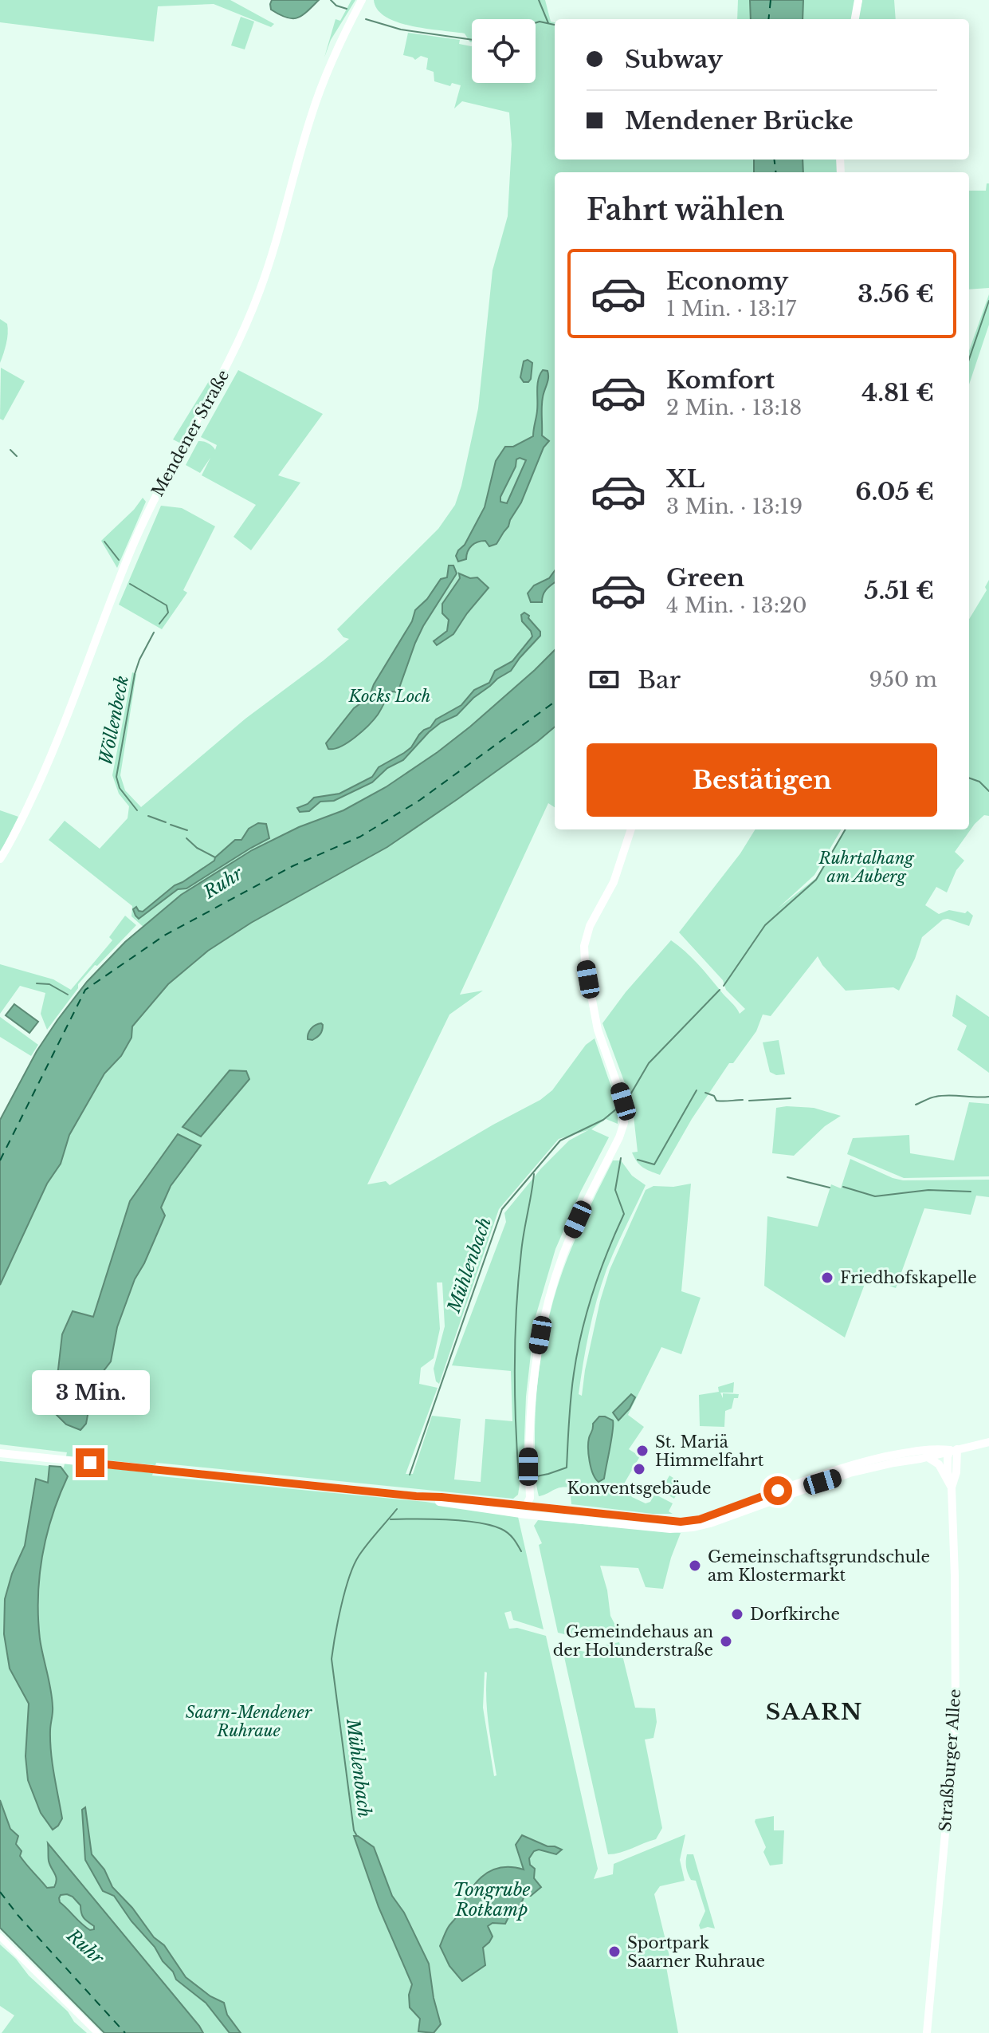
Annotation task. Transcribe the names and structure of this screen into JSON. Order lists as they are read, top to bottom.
{
  "streets": {
    "main road": ["Mendener Straße", "Straßburger Allee"]
  },
  "districts": ["SAARN"],
  "water": [
    "Wöllenbeck",
    "Ruhr",
    "Mühlenbach",
    "Tongrube Rotkamp"
  ],
  "parks": ["Kocks Loch", "Ruhrtalhang am Auberg", "Saarn-Mendener Ruhraue"],
  "places": [
    "Friedhofskapelle",
    "St. Mariä Himmelfahrt",
    "Konventsgebäude",
    "Gemeinschaftsgrundschule am Klostermarkt",
    "Dorfkirche",
    "Gemeindehaus an der Holunderstraße",
    "Sportpark Saarner Ruhraue"
  ],
  "page": {
    "banner": ["Subway", "Mendener Brücke"],
    "heading": "Fahrt wählen",
    "list": [
      {
        "name": "Economy",
        "note": "1 Min. · 13:17",
        "value": "3.56 €"
      },
      {
        "name": "Komfort",
        "note": "2 Min. · 13:18",
        "value": "4.81 €"
      },
      {
        "name": "XL",
        "note": "3 Min. · 13:19",
        "value": "6.05 €"
      },
      {
        "name": "Green",
        "note": "4 Min. · 13:20",
        "value": "5.51 €"
      }
    ],
    "pay": ["Bar", "950 m"],
    "buttons": "Bestätigen",
    "bubble": "3 Min."
  }
}
